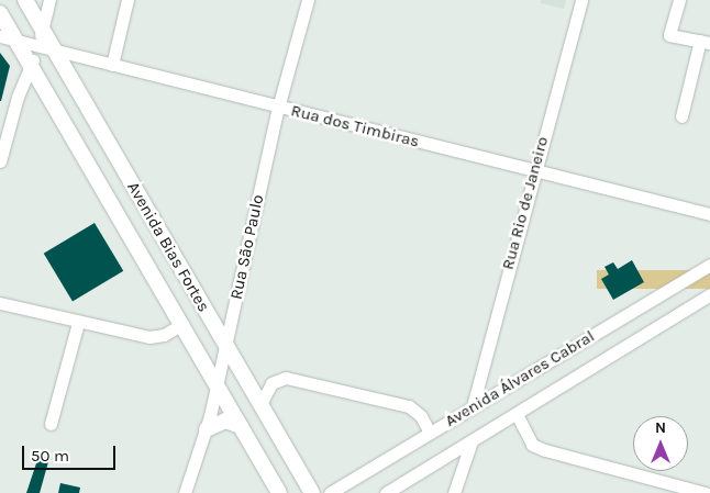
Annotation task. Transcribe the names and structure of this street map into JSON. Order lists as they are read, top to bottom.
{
  "streets": {
    "main road": ["Avenida Bias Fortes"],
    "street": [
      "Rua dos Timbiras",
      "Rua Rio de Janeiro",
      "Rua São Paulo",
      "Avenida Álvares Cabral"
    ]
  },
  "crossings": [
    ["Rua dos Timbiras", "Rua Rio de Janeiro"],
    ["Rua dos Timbiras", "Avenida Bias Fortes"],
    ["Rua dos Timbiras", "Rua São Paulo"],
    ["Rua Rio de Janeiro", "Avenida Álvares Cabral"],
    ["Avenida Bias Fortes", "Rua São Paulo"]
  ],
  "scale_bar": "50 m",
  "north": "top"
}
